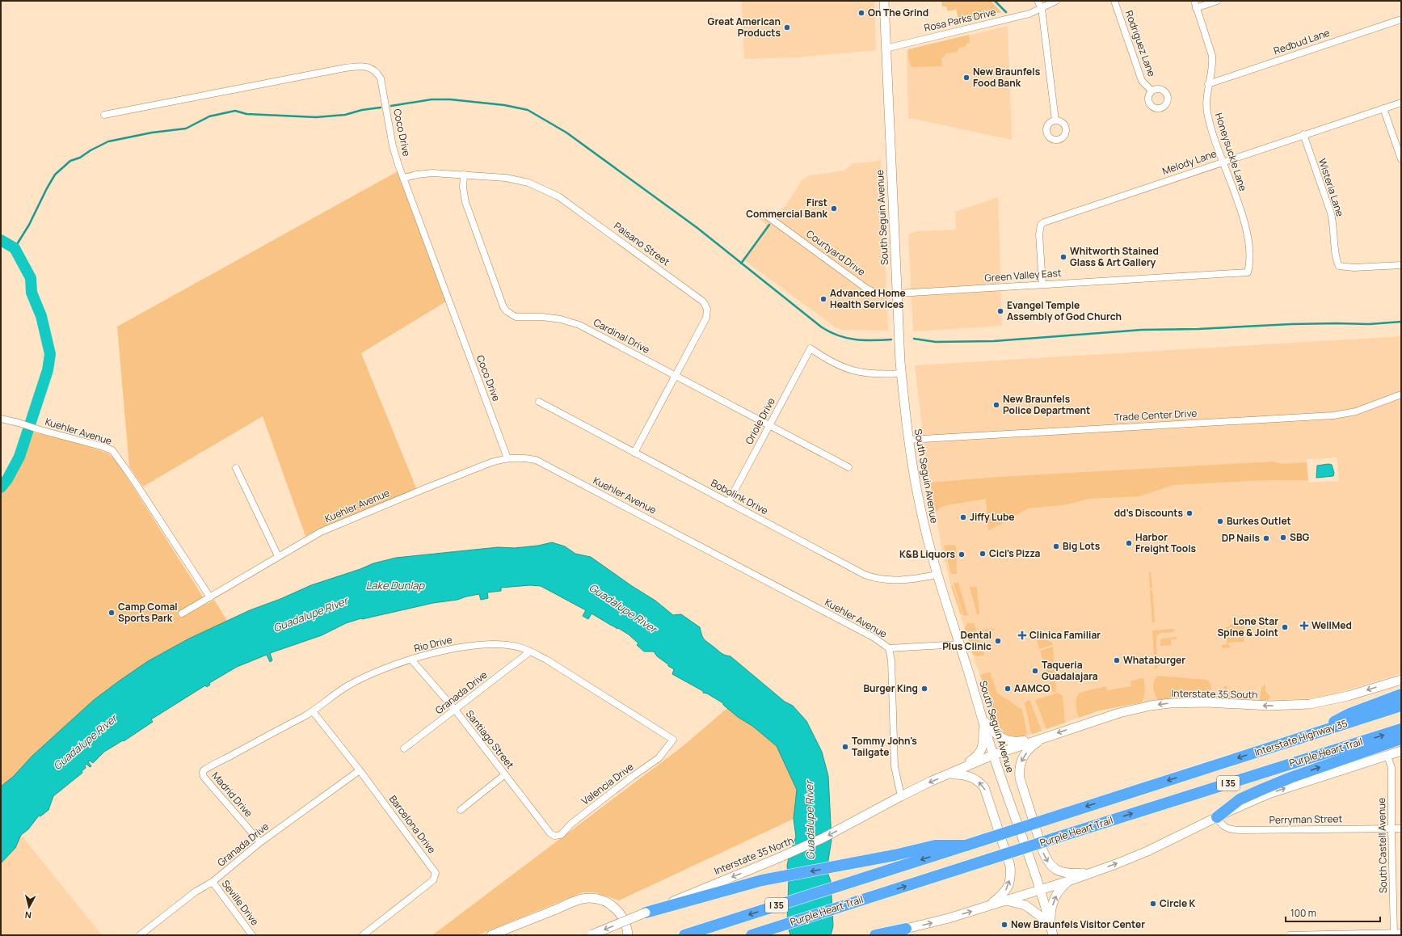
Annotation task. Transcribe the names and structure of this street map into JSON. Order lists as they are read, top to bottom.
{
  "streets": {
    "highway": ["Interstate Highway 35", "Purple Heart Trail", "I 35"],
    "main road": ["South Seguin Avenue", "Interstate 35 South", "Interstate 35 North"],
    "street": [
      "Rosa Parks Drive",
      "Redbud Lane",
      "Rodriguez Lane",
      "Coco Drive",
      "Honeysuckle Lane",
      "Melody Lane",
      "Wisteria Lane",
      "Paisano Street",
      "Courtyard Drive",
      "Green Valley East",
      "Cardinal Drive",
      "Trade Center Drive",
      "Oriole Drive",
      "Kuehler Avenue",
      "Bobolink Drive",
      "Rio Drive",
      "Granada Drive",
      "Santiago Street",
      "Valencia Drive",
      "Madrid Drive",
      "Perryman Street",
      "Barcelona Drive",
      "South Castell Avenue",
      "Seville Drive"
    ]
  },
  "crossings": [
    ["Rosa Parks Drive", "South Seguin Avenue"],
    ["Redbud Lane", "Honeysuckle Lane"],
    ["Coco Drive", "Paisano Street"],
    ["Coco Drive", "Kuehler Avenue"],
    ["Honeysuckle Lane", "Melody Lane"],
    ["Honeysuckle Lane", "Green Valley East"],
    ["Melody Lane", "Wisteria Lane"],
    ["Melody Lane", "Green Valley East"],
    ["South Seguin Avenue", "Courtyard Drive"],
    ["South Seguin Avenue", "Green Valley East"],
    ["South Seguin Avenue", "Trade Center Drive"],
    ["South Seguin Avenue", "Oriole Drive"],
    ["South Seguin Avenue", "Bobolink Drive"],
    ["South Seguin Avenue", "Interstate 35 South"],
    ["South Seguin Avenue", "Interstate 35 North"],
    ["Paisano Street", "Cardinal Drive"],
    ["Paisano Street", "Bobolink Drive"],
    ["Courtyard Drive", "Green Valley East"],
    ["Cardinal Drive", "Oriole Drive"],
    ["Oriole Drive", "Bobolink Drive"],
    ["Kuehler Avenue", "Interstate 35 North"],
    ["Rio Drive", "Granada Drive"],
    ["Rio Drive", "Santiago Street"],
    ["Rio Drive", "Valencia Drive"],
    ["Rio Drive", "Madrid Drive"],
    ["Rio Drive", "Barcelona Drive"],
    ["Granada Drive", "Santiago Street"],
    ["Granada Drive", "Madrid Drive"],
    ["Granada Drive", "Barcelona Drive"],
    ["Granada Drive", "Seville Drive"],
    ["Interstate 35 South", "Interstate 35 North"],
    ["Interstate Highway 35", "Purple Heart Trail"],
    ["Santiago Street", "Valencia Drive"],
    ["Perryman Street", "South Castell Avenue"]
  ],
  "one_way": ["Interstate 35 North"],
  "water": ["Lake Dunlap", "Guadalupe River"],
  "places": {
    "other": [
      "On The Grind",
      "Great American Products",
      "New Braunfels Food Bank",
      "First Commercial Bank",
      "Whitworth Stained Glass & Art Gallery",
      "Advanced Home Health Services",
      "Evangel Temple Assembly of God Church",
      "New Braunfels Police Department",
      "dd's Discounts",
      "Jiffy Lube",
      "Burkes Outlet",
      "SBG",
      "DP Nails",
      "Harbor Freight Tools",
      "Big Lots",
      "Cici's Pizza",
      "K&B Liquors",
      "Camp Comal Sports Park",
      "Lone Star Spine & Joint",
      "Dental Plus Clinic",
      "Whataburger",
      "Taqueria Guadalajara",
      "Burger King",
      "AAMCO",
      "Tommy John's Tailgate",
      "Circle K",
      "New Braunfels Visitor Center"
    ],
    "health": ["WellMed", "Clinica Familiar"]
  },
  "scale_bar": "100 m",
  "north": "bottom"
}
